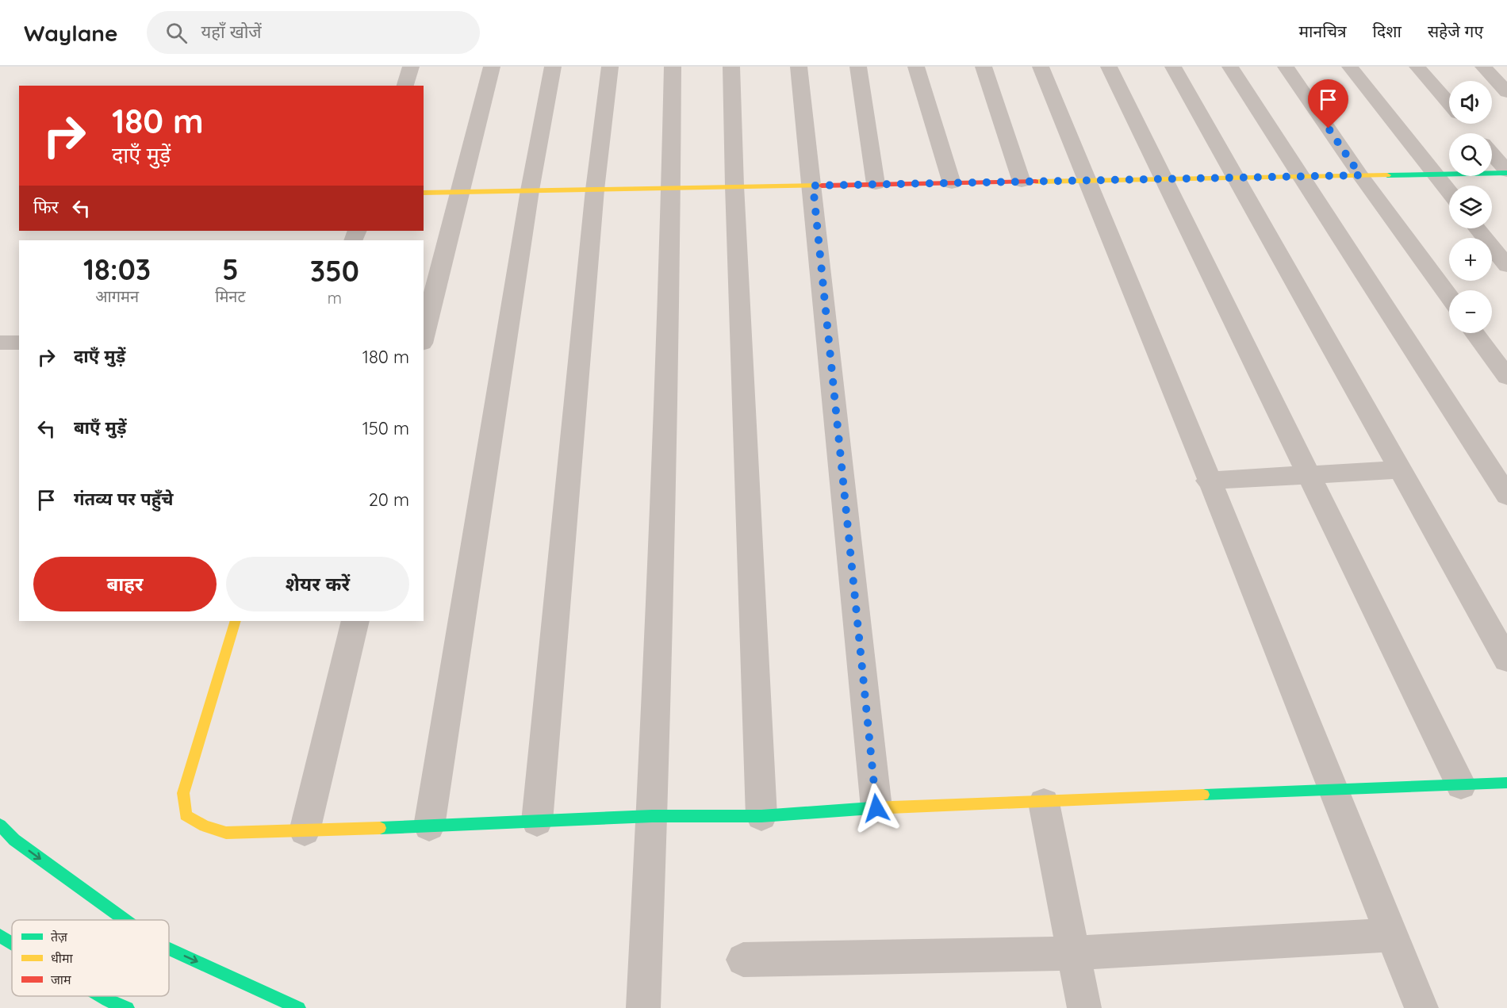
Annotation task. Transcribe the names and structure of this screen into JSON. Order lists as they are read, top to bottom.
{
  "legend": ["तेज़", "धीमा", "जाम"],
  "page": {
    "header": "Waylane",
    "search": "यहाँ खोजें",
    "nav": ["मानचित्र", "दिशा", "सहेजे गए"],
    "map_buttons": ["+", "−"],
    "turn": ["180 m", "दाएँ मुड़ें"],
    "then": "फिर",
    "eta": [
      "18:03",
      "आगमन",
      "5",
      "मिनट",
      "350",
      "m"
    ],
    "list": [
      {
        "name": "दाएँ मुड़ें",
        "value": "180 m"
      },
      {
        "name": "बाएँ मुड़ें",
        "value": "150 m"
      },
      {
        "name": "गंतव्य पर पहुँचे",
        "value": "20 m"
      }
    ],
    "buttons": ["बाहर", "शेयर करें"]
  }
}
